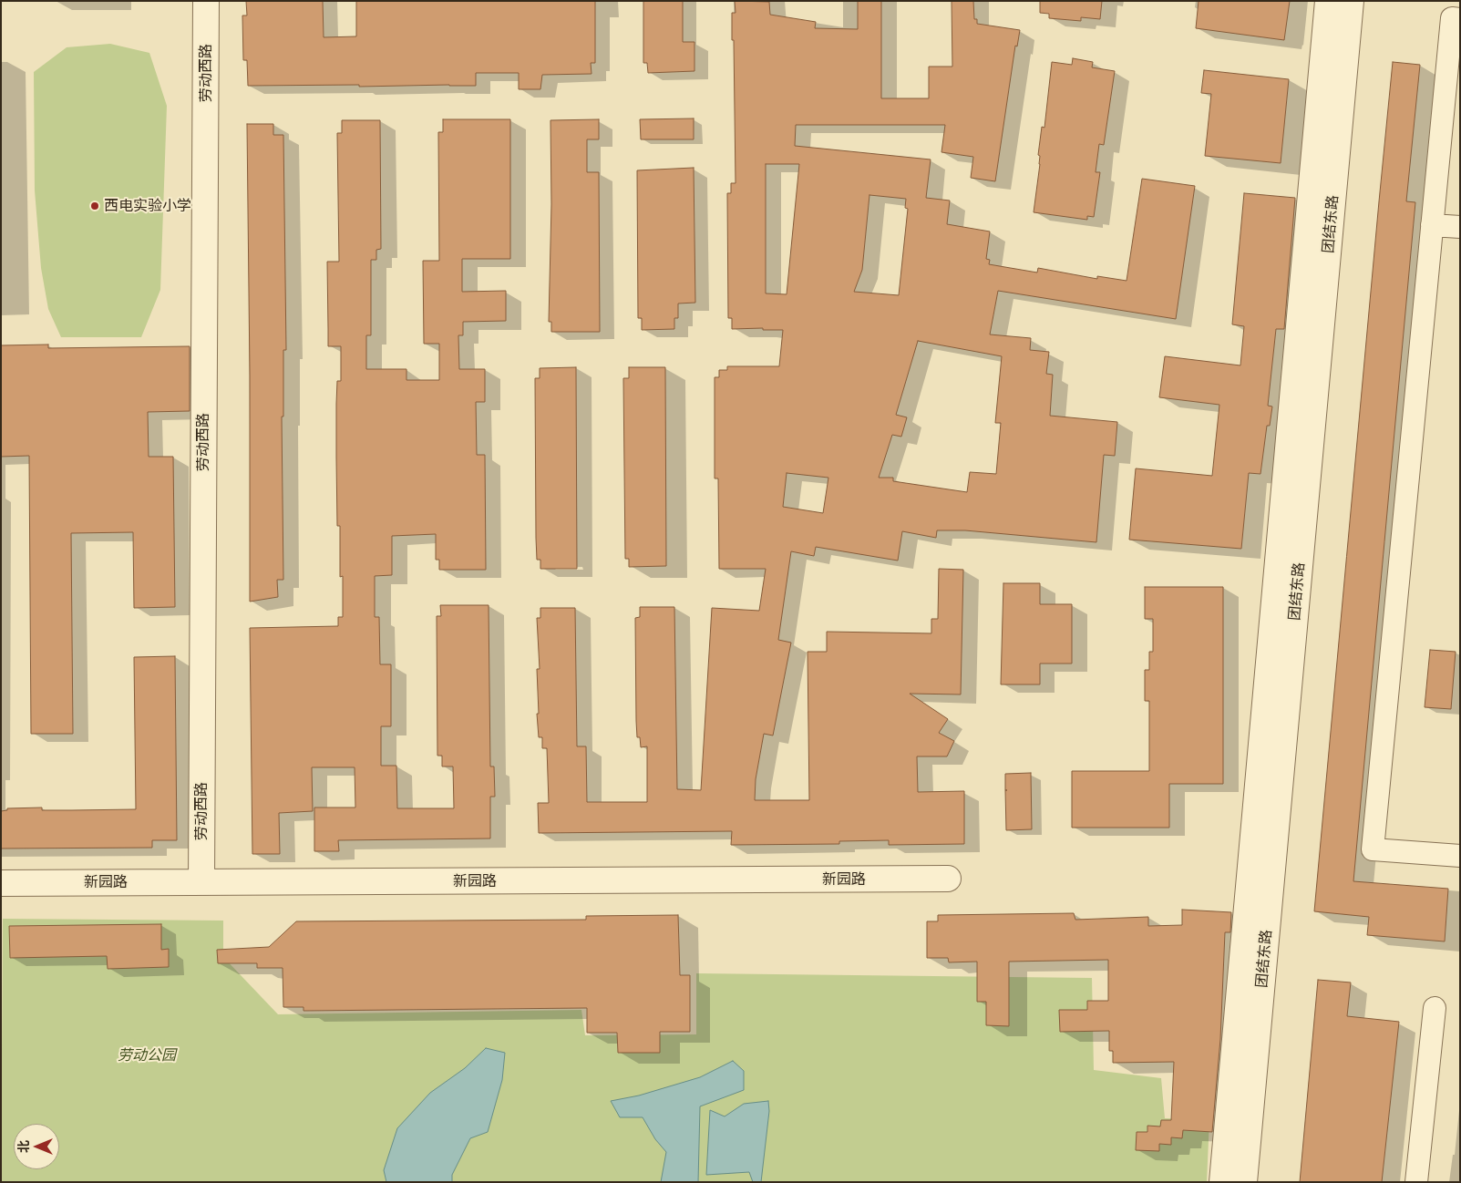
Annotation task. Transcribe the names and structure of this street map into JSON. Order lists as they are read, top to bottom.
{
  "streets": {
    "street": ["劳动西路", "团结东路", "新园路"]
  },
  "crossings": [
    ["劳动西路", "新园路"]
  ],
  "parks": ["劳动公园"],
  "places": ["西电实验小学"],
  "north": "left"
}
